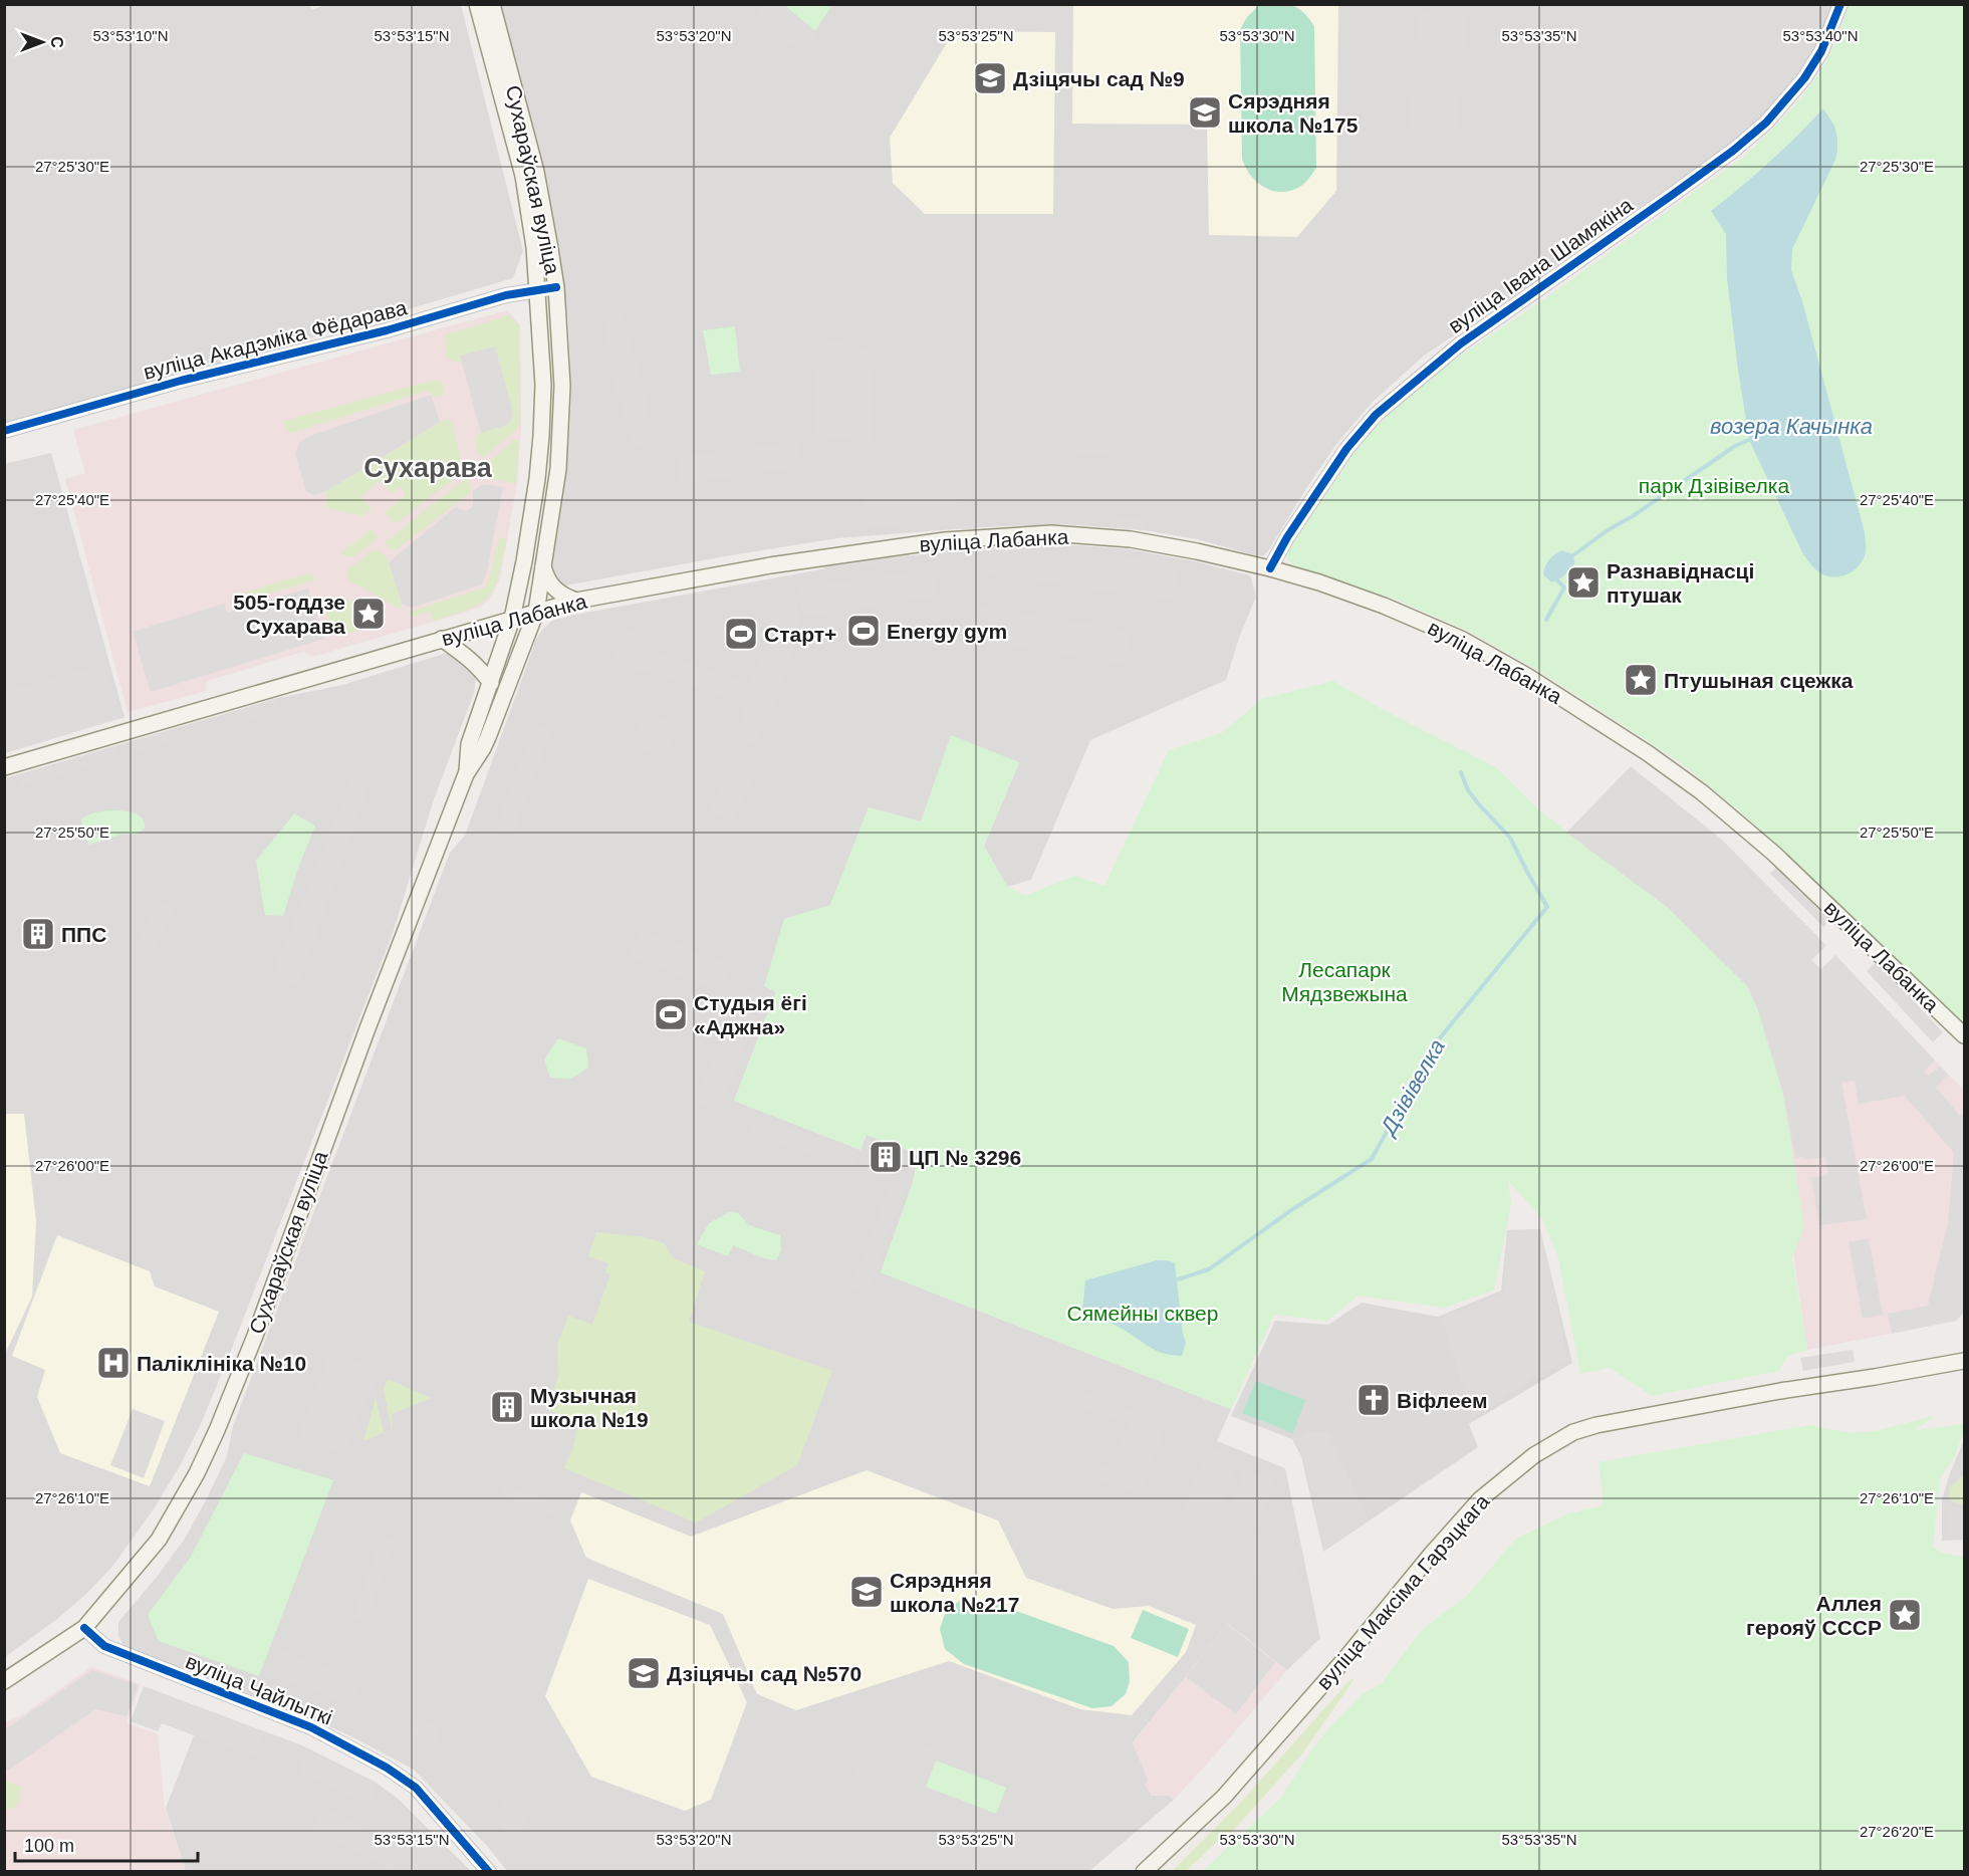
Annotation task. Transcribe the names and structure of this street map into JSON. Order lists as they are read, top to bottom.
{
  "streets": {
    "main road": ["Сухараўская вуліца", "вуліца Лабанка", "вуліца Максіма Гарэцкага"],
    "street": ["вуліца Івана Шамякіна", "вуліца Акадэміка Фёдарава", "вуліца Чайлыткі"]
  },
  "crossings": [
    ["Сухараўская вуліца", "вуліца Акадэміка Фёдарава"],
    ["Сухараўская вуліца", "вуліца Лабанка"],
    ["Сухараўская вуліца", "вуліца Чайлыткі"],
    ["вуліца Івана Шамякіна", "вуліца Лабанка"]
  ],
  "districts": ["Сухарава"],
  "water": ["возера Качынка", "Дзівівелка"],
  "parks": ["парк Дзівівелка", "Лесапарк Мядзвежына", "Сямейны сквер"],
  "places": {
    "school or university": [
      "Дзіцячы сад №9",
      "Сярэдняя школа №175",
      "Сярэдняя школа №217",
      "Дзіцячы сад №570"
    ],
    "place": [
      "Разнавіднасці птушак",
      "505-годдзе Сухарава",
      "Птушыная сцежка",
      "Аллея герояў СССР"
    ],
    "sports": ["Energy gym", "Старт+", "Студыя ёгі «Аджна»"],
    "building": ["ППС", "ЦП № 3296", "Музычная школа №19"],
    "hospital": ["Паліклініка №10"],
    "church": ["Віфлеем"]
  },
  "scale_bar": "100 m",
  "north": "right",
  "coordinates": [
    "53°53'10\"N",
    "53°53'15\"N",
    "53°53'20\"N",
    "53°53'25\"N",
    "53°53'30\"N",
    "53°53'35\"N",
    "53°53'40\"N",
    "27°25'30\"E",
    "27°25'40\"E",
    "27°25'50\"E",
    "27°26'00\"E",
    "27°26'10\"E",
    "27°26'20\"E"
  ]
}
